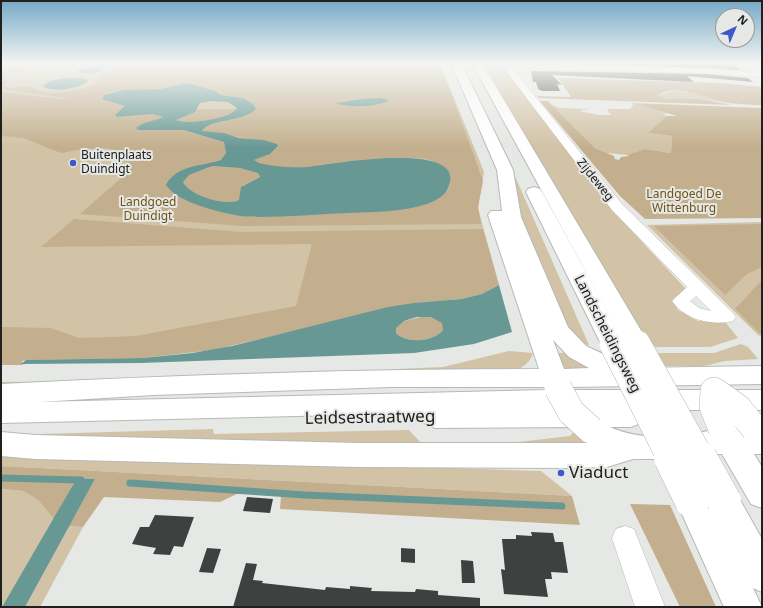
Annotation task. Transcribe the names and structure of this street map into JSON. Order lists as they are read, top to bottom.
{
  "streets": {
    "main road": ["Landscheidingsweg", "Leidsestraatweg"],
    "street": ["Zijdeweg"]
  },
  "parks": ["Landgoed De Wittenburg", "Landgoed Duindigt"],
  "places": ["Buitenplaats Duindigt", "Viaduct"],
  "north": "top right"
}
